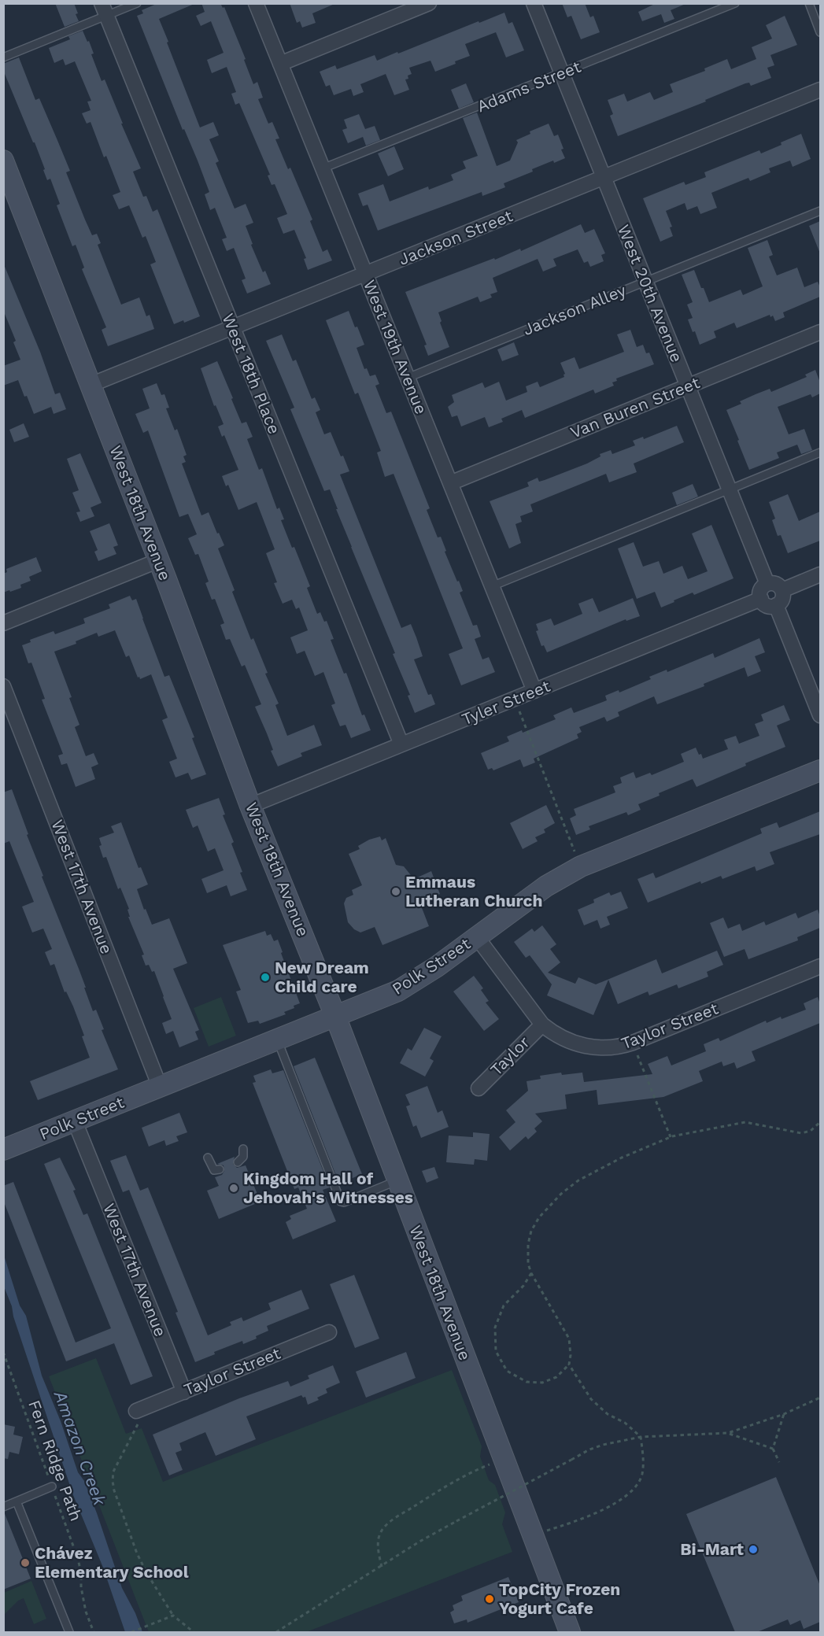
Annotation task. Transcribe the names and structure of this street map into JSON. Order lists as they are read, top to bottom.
{
  "streets": {
    "main road": ["West 18th Avenue", "Polk Street"],
    "street": [
      "Jackson Street",
      "West 20th Avenue",
      "West 19th Avenue",
      "West 18th Place",
      "Van Buren Street",
      "Tyler Street",
      "West 17th Avenue",
      "Taylor Street",
      "Taylor"
    ],
    "lane": ["Adams Street", "Jackson Alley"],
    "path": ["Fern Ridge Path"]
  },
  "crossings": [
    ["Adams Street", "West 20th Avenue"],
    ["Adams Street", "West 19th Avenue"],
    ["Jackson Street", "West 20th Avenue"],
    ["Jackson Street", "West 19th Avenue"],
    ["Jackson Street", "West 18th Place"],
    ["Jackson Street", "West 18th Avenue"],
    ["West 20th Avenue", "Jackson Alley"],
    ["West 20th Avenue", "Van Buren Street"],
    ["West 20th Avenue", "Tyler Street"],
    ["Jackson Alley", "West 19th Avenue"],
    ["West 19th Avenue", "Van Buren Street"],
    ["West 19th Avenue", "Tyler Street"],
    ["West 18th Place", "Tyler Street"],
    ["West 18th Avenue", "Tyler Street"],
    ["West 18th Avenue", "Polk Street"],
    ["West 17th Avenue", "Polk Street"],
    ["West 17th Avenue", "Taylor Street"],
    ["Polk Street", "Taylor Street"],
    ["Taylor Street", "Taylor"]
  ],
  "water": ["Amazon Creek"],
  "places": [
    "Emmaus Lutheran Church",
    "New Dream Child care",
    "Kingdom Hall of Jehovah's Witnesses",
    "Bi-Mart",
    "Chávez Elementary School",
    "TopCity Frozen Yogurt Cafe"
  ]
}
